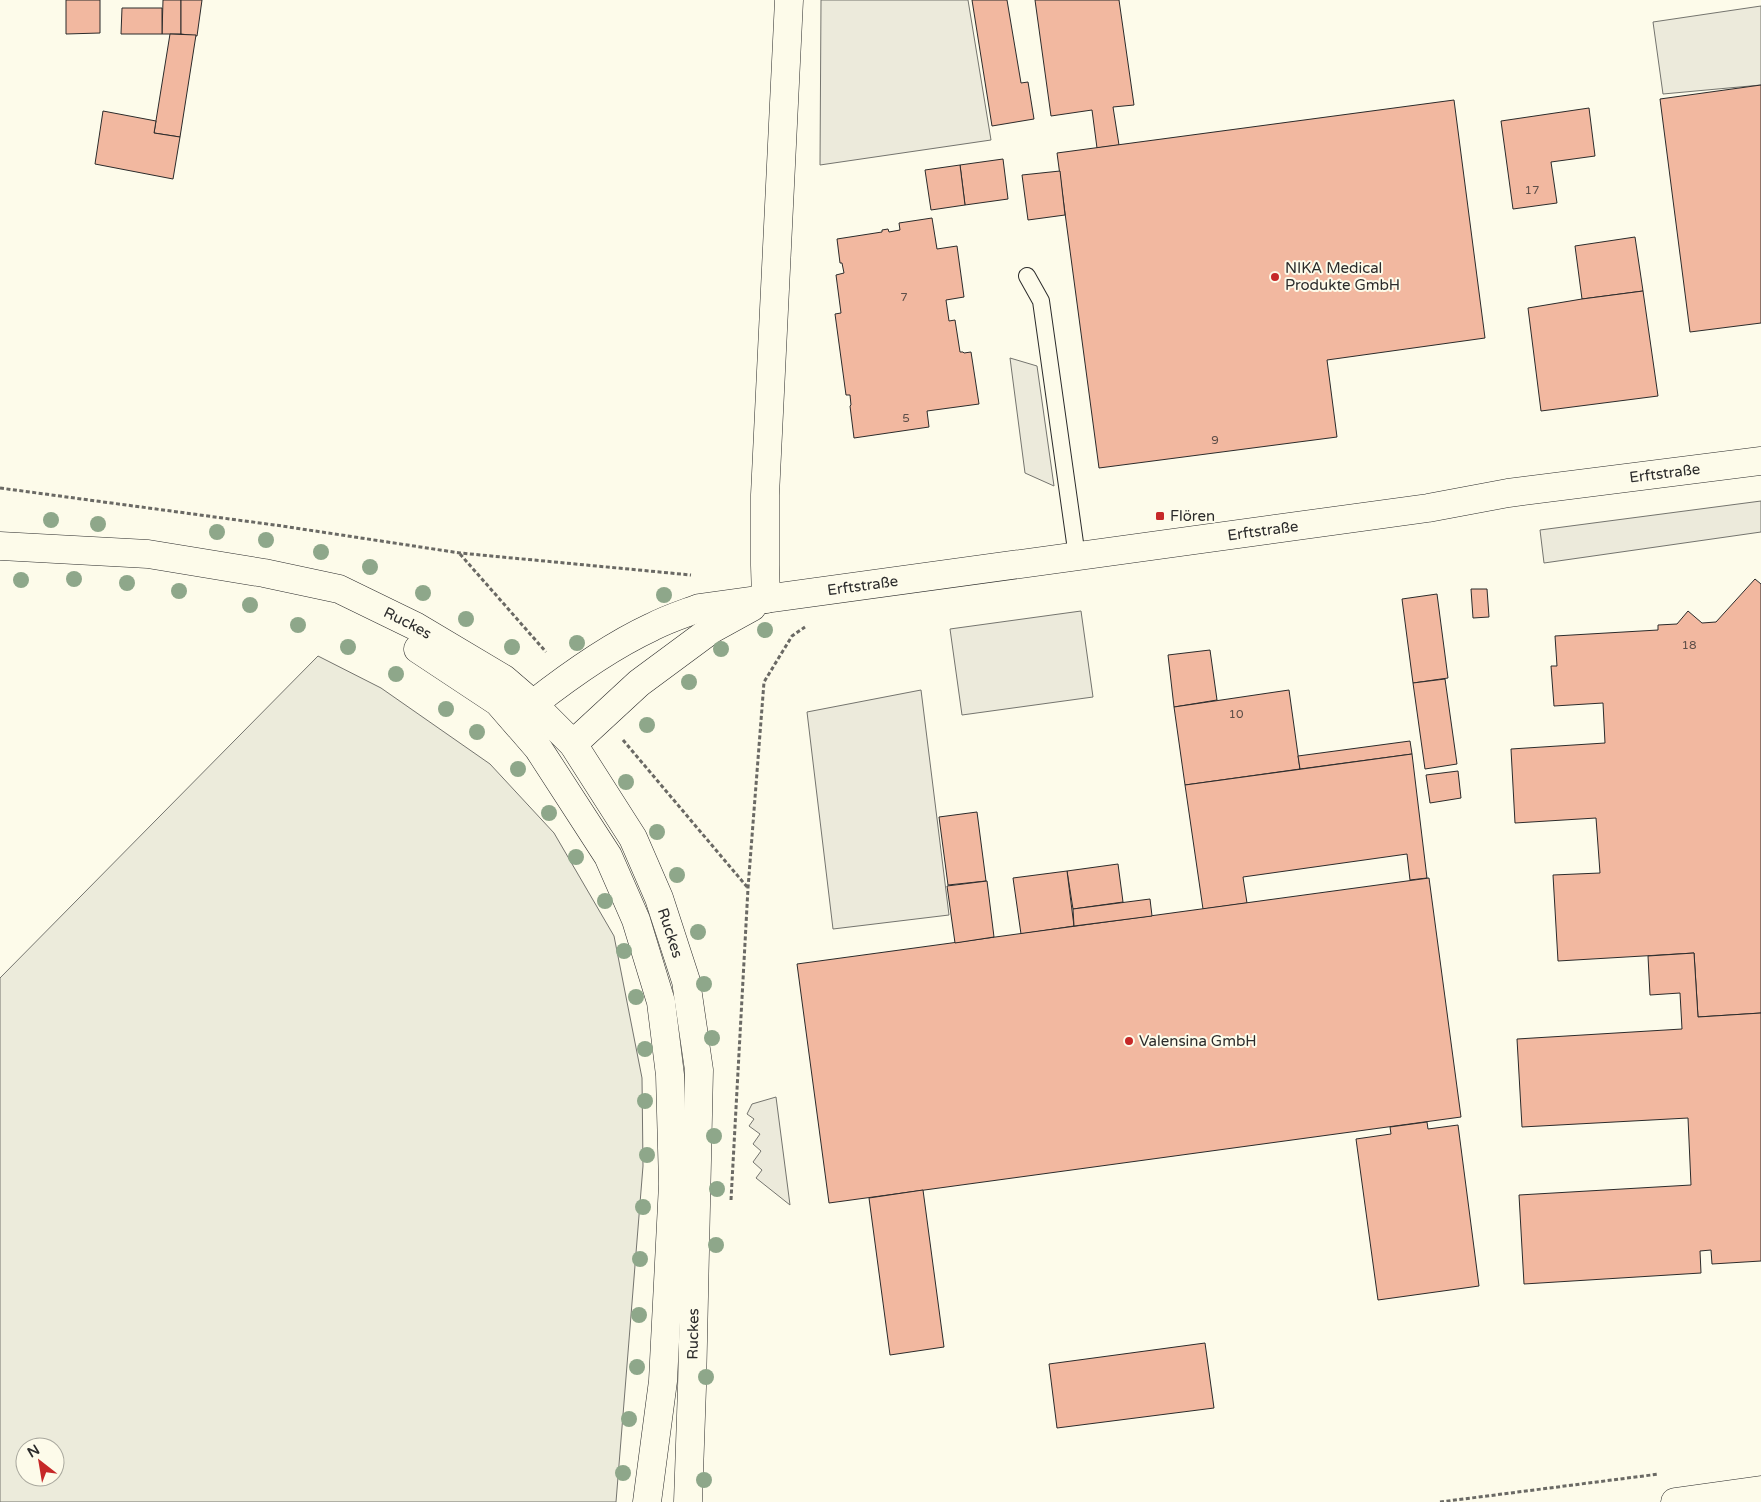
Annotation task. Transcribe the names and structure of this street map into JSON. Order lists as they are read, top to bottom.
{
  "streets": {
    "main road": ["Erftstraße", "Ruckes"]
  },
  "crossings": [
    ["Erftstraße", "Ruckes"]
  ],
  "places": {
    "other": ["NIKA Medical Produkte GmbH", "Valensina GmbH"],
    "transit": ["Flören"]
  },
  "house_numbers": [
    "17",
    "7",
    "5",
    "9",
    "18",
    "10"
  ],
  "north": "top left"
}
